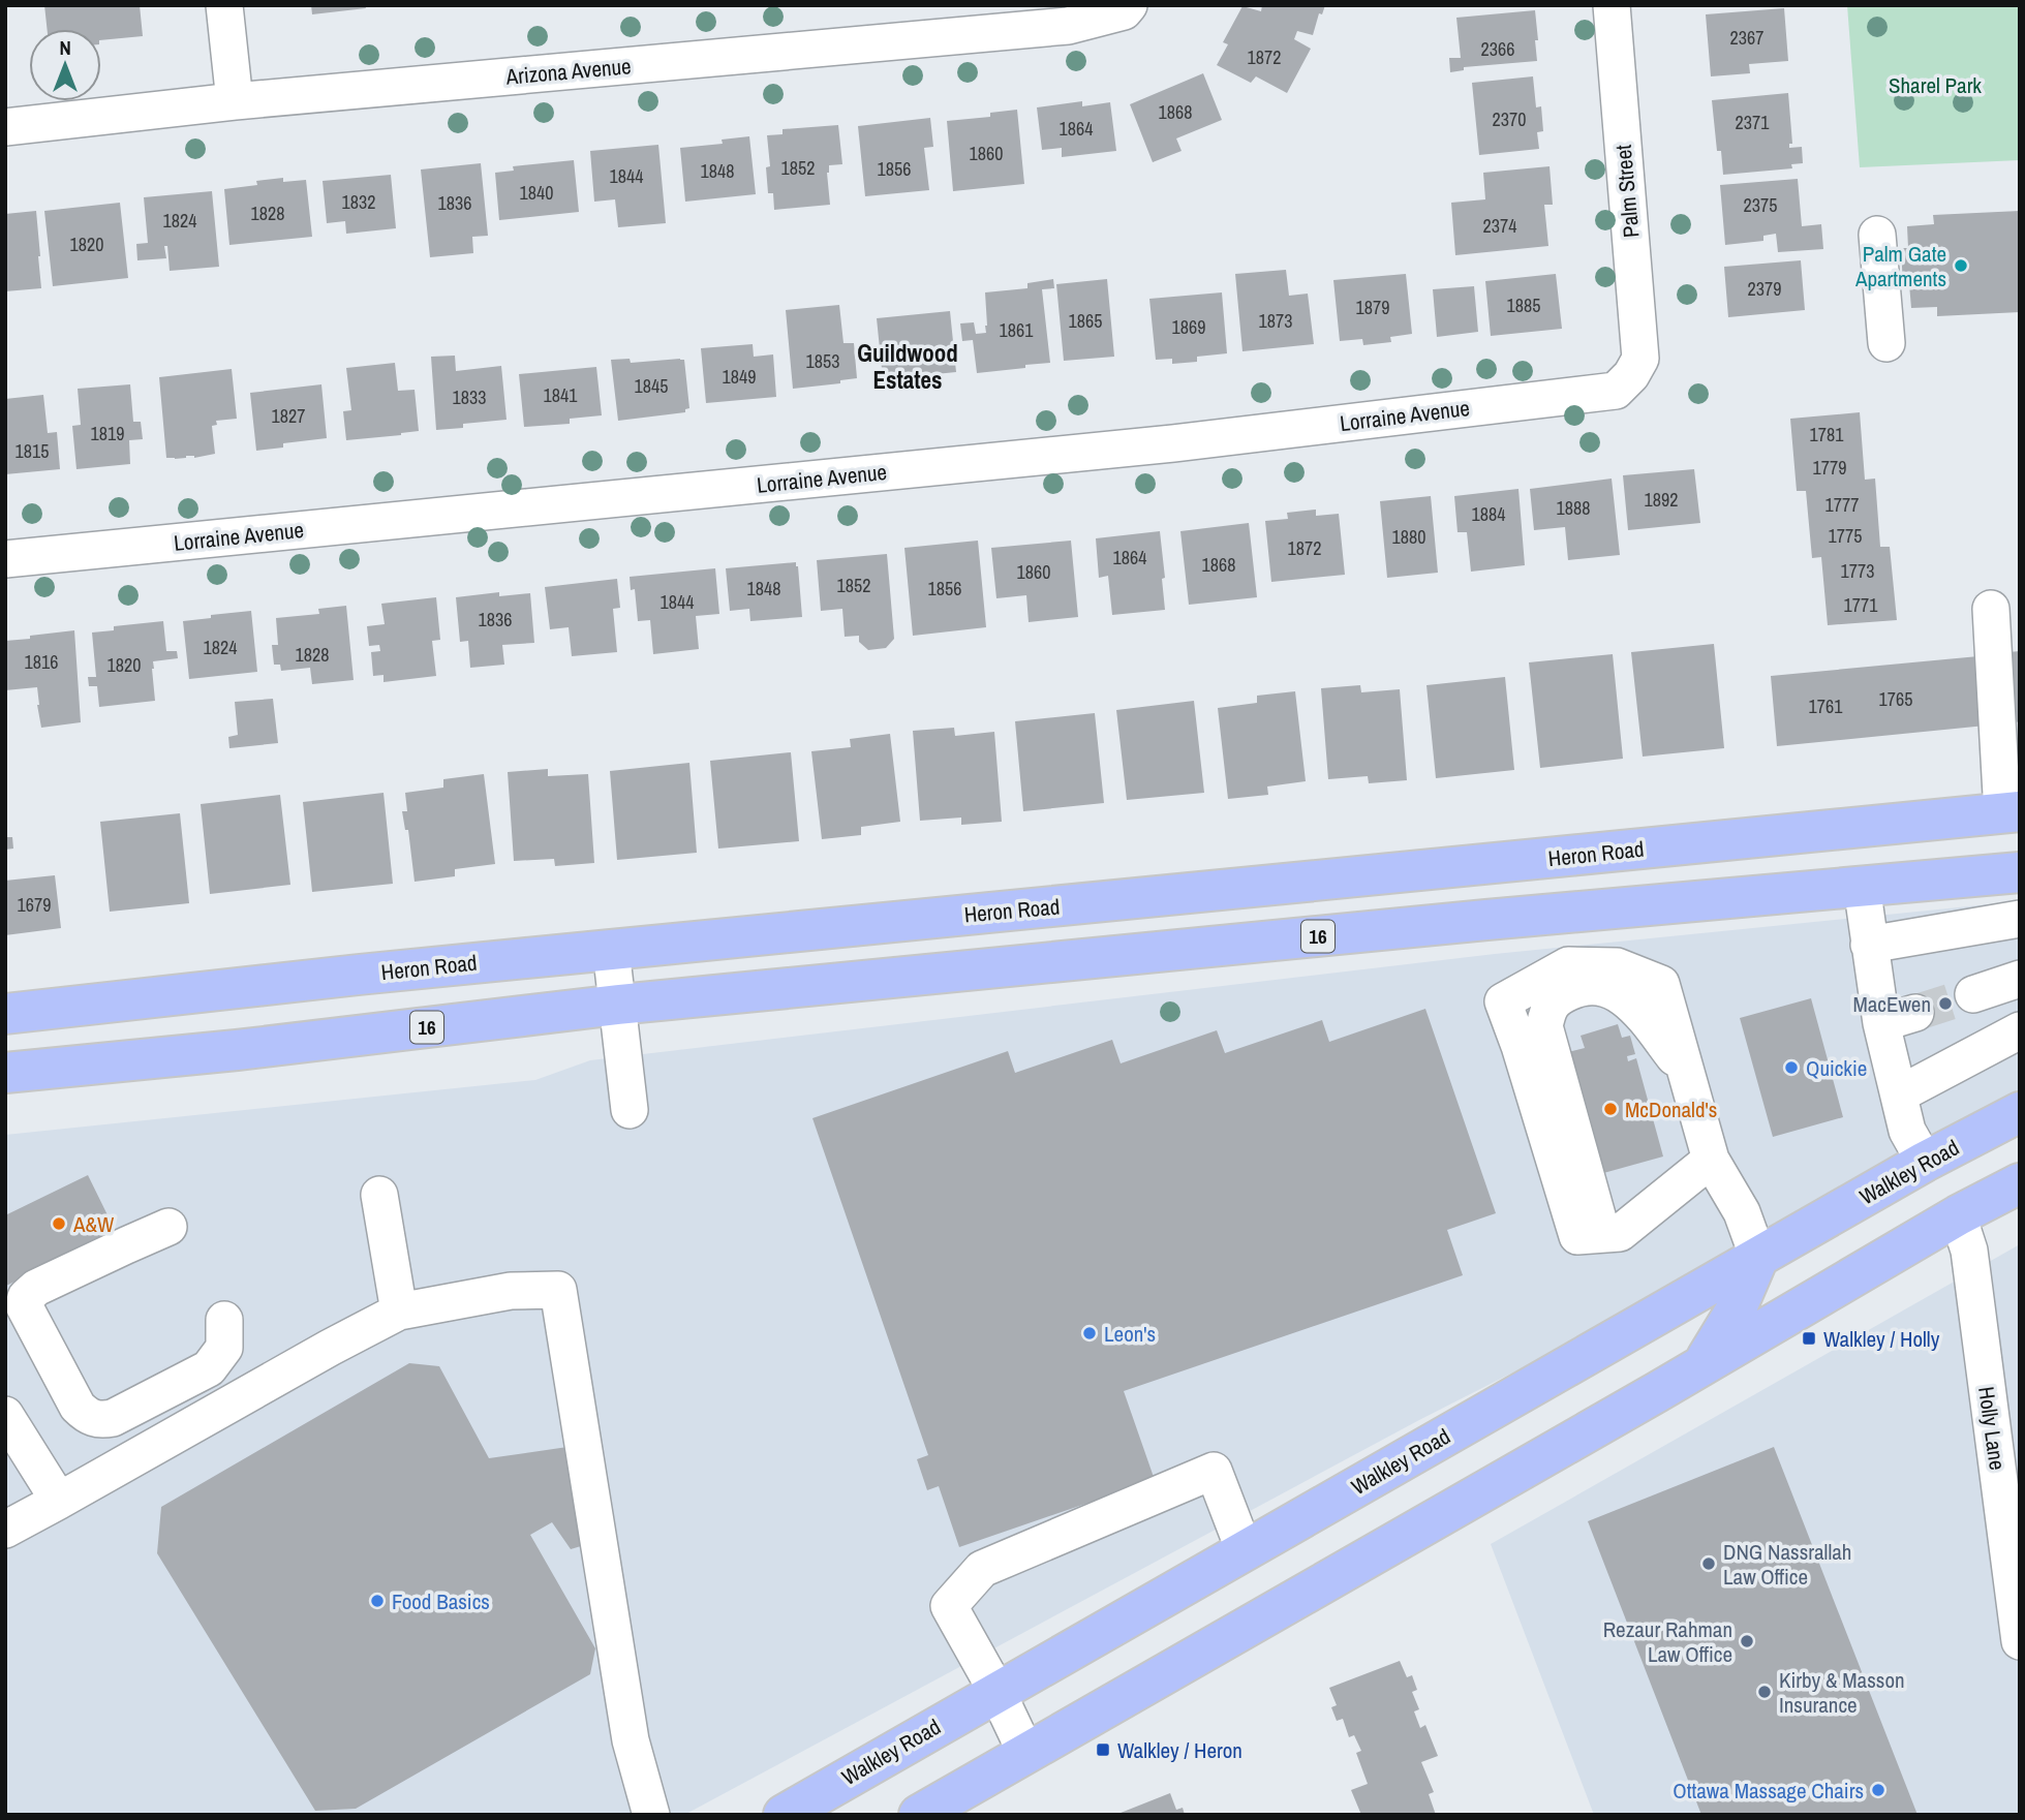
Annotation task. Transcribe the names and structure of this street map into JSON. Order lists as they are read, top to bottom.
{
  "streets": {
    "main road": ["Heron Road", "16", "Walkley Road"],
    "street": [
      "Arizona Avenue",
      "Palm Street",
      "Lorraine Avenue",
      "Holly Lane"
    ]
  },
  "crossings": [
    ["Palm Street", "Lorraine Avenue"]
  ],
  "districts": ["Guildwood Estates"],
  "parks": ["Sharel Park"],
  "places": {
    "other": [
      "Palm Gate Apartments",
      "MacEwen",
      "Quickie",
      "McDonald's",
      "A&W",
      "Leon's",
      "DNG Nassrallah Law Office",
      "Food Basics",
      "Rezaur Rahman Law Office",
      "Kirby & Masson Insurance",
      "Ottawa Massage Chairs"
    ],
    "transit": ["Walkley / Holly", "Walkley / Heron"]
  },
  "house_numbers": [
    "2367",
    "2366",
    "1872",
    "1868",
    "2370",
    "2371",
    "1864",
    "1860",
    "1852",
    "1856",
    "1848",
    "1844",
    "1840",
    "1832",
    "1836",
    "2375",
    "1828",
    "1824",
    "2374",
    "1820",
    "2379",
    "1885",
    "1879",
    "1865",
    "1873",
    "1869",
    "1861",
    "1853",
    "1849",
    "1845",
    "1841",
    "1833",
    "1827",
    "1819",
    "1781",
    "1815",
    "1779",
    "1892",
    "1777",
    "1888",
    "1884",
    "1775",
    "1880",
    "1872",
    "1864",
    "1868",
    "1773",
    "1860",
    "1852",
    "1848",
    "1856",
    "1844",
    "1771",
    "1836",
    "1824",
    "1828",
    "1816",
    "1820",
    "1765",
    "1761",
    "1679"
  ],
  "north": "top"
}
